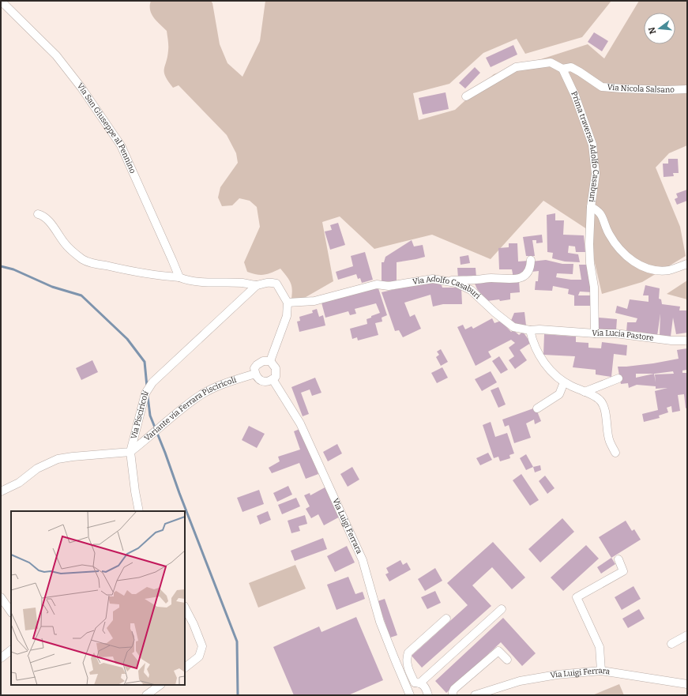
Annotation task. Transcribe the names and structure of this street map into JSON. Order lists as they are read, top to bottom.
{
  "streets": {
    "street": [
      "Via Nicola Salsano",
      "Via San Giuseppe al Pennino",
      "Prima traversa Adolfo Casaburi",
      "Via Adolfo Casaburi",
      "Via Lucia Pastore",
      "Variante via Ferrara Pisciricoli",
      "Via Pisciricoli",
      "Via Luigi Ferrara"
    ]
  },
  "crossings": [
    ["Via Nicola Salsano", "Prima traversa Adolfo Casaburi"],
    ["Prima traversa Adolfo Casaburi", "Via Adolfo Casaburi"],
    ["Prima traversa Adolfo Casaburi", "Via Lucia Pastore"],
    ["Via Adolfo Casaburi", "Via Lucia Pastore"],
    ["Variante via Ferrara Pisciricoli", "Via Pisciricoli"],
    ["Variante via Ferrara Pisciricoli", "Via Luigi Ferrara"]
  ],
  "north": "left"
}
